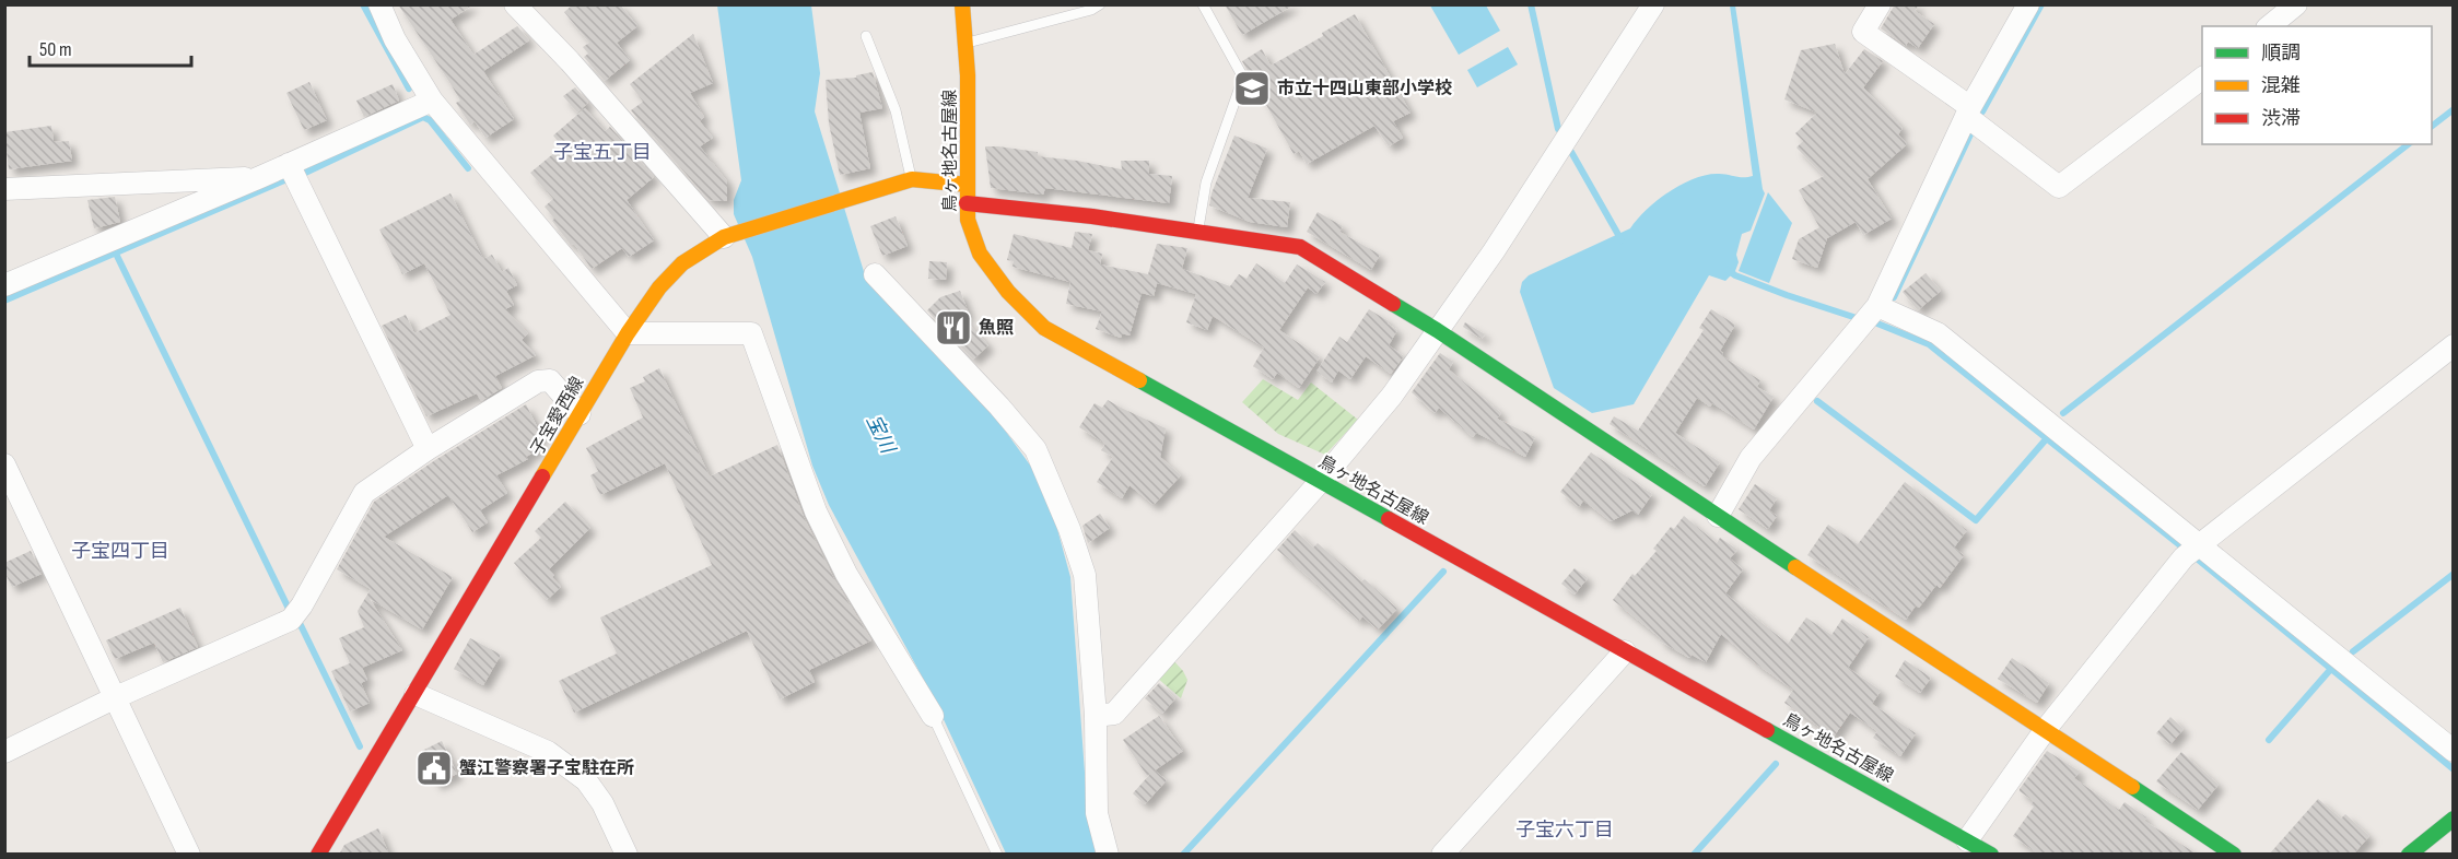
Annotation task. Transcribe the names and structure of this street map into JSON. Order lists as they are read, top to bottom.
{
  "streets": {
    "main road": ["鳥ヶ地名古屋線", "子宝愛西線"]
  },
  "crossings": [
    ["鳥ヶ地名古屋線", "子宝愛西線"]
  ],
  "districts": ["子宝五丁目", "子宝四丁目", "子宝六丁目"],
  "water": ["宝川"],
  "places": {
    "school or university": ["市立十四山東部小学校"],
    "restaurant": ["魚照"],
    "public building": ["蟹江警察署子宝駐在所"]
  },
  "legend": ["順調", "混雑", "渋滞"],
  "scale_bar": "50 m"
}
